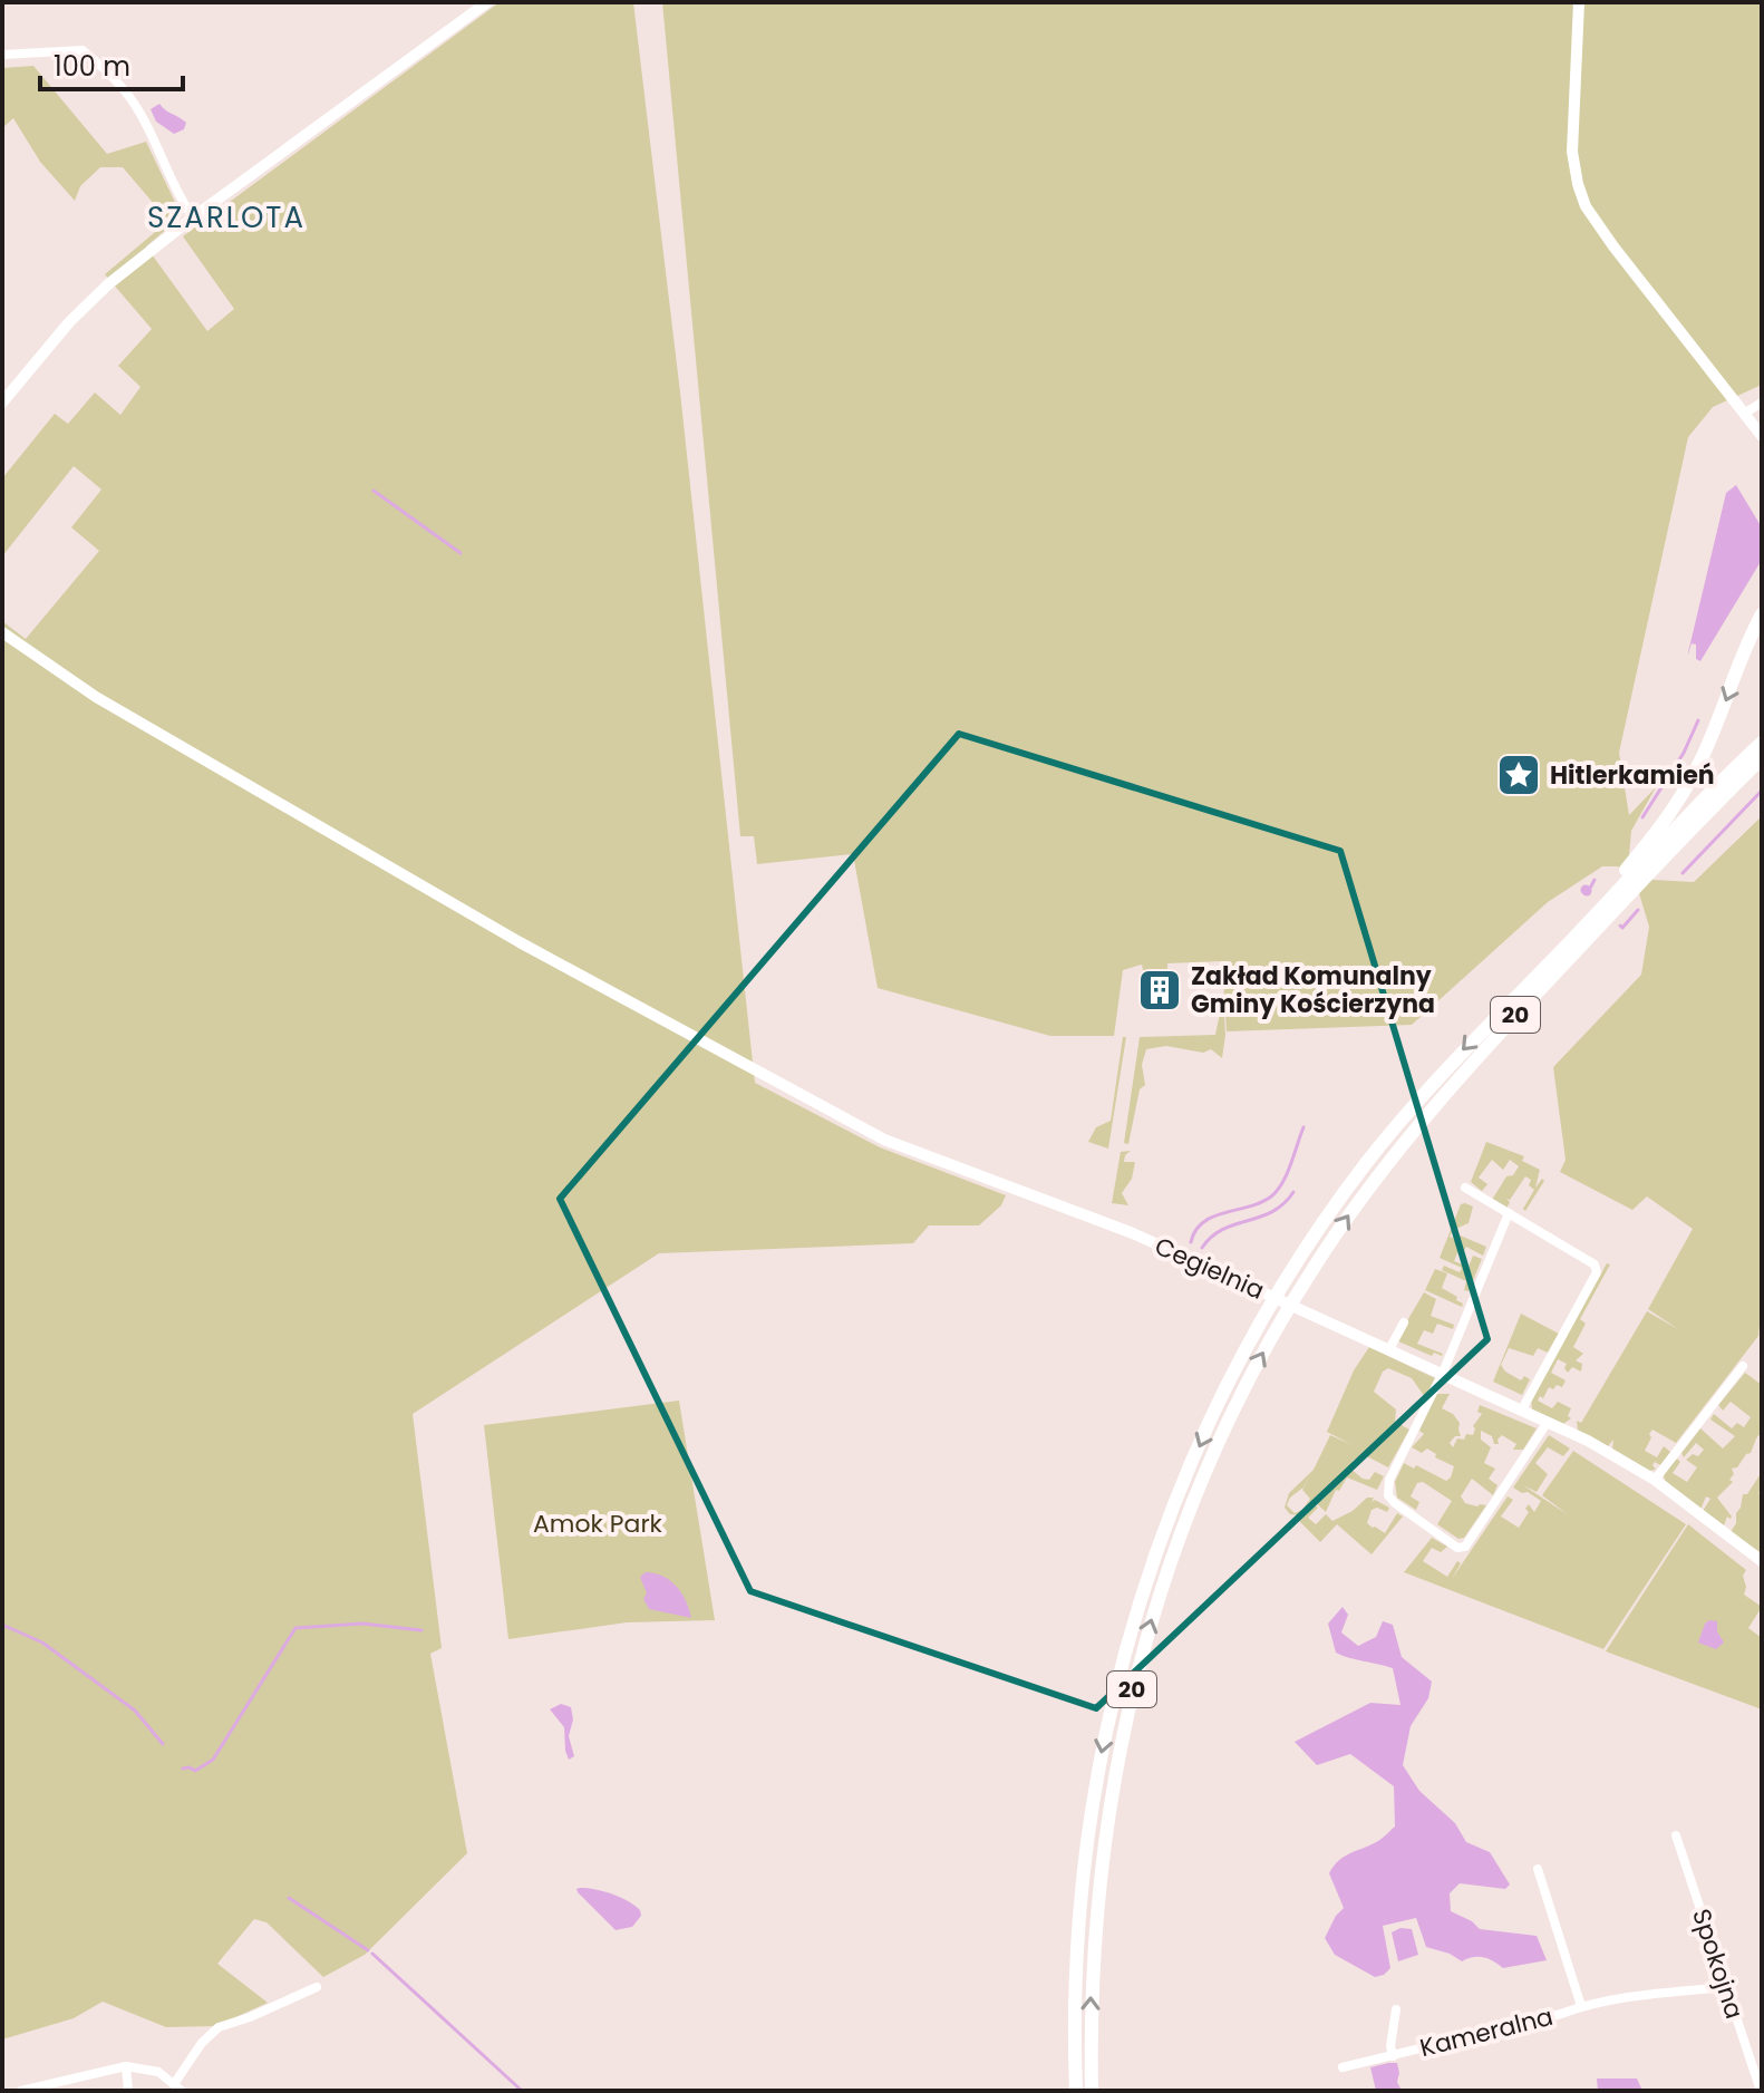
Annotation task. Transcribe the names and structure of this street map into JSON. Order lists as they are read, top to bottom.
{
  "streets": {
    "main road": ["20"],
    "street": ["Cegielnia", "Spokojna", "Kameralna"]
  },
  "crossings": [
    ["Spokojna", "Kameralna"]
  ],
  "districts": ["SZARLOTA"],
  "parks": ["Amok Park"],
  "places": {
    "place": ["Hitlerkamień"],
    "building": ["Zakład Komunalny Gminy Kościerzyna"]
  },
  "scale_bar": "100 m"
}
